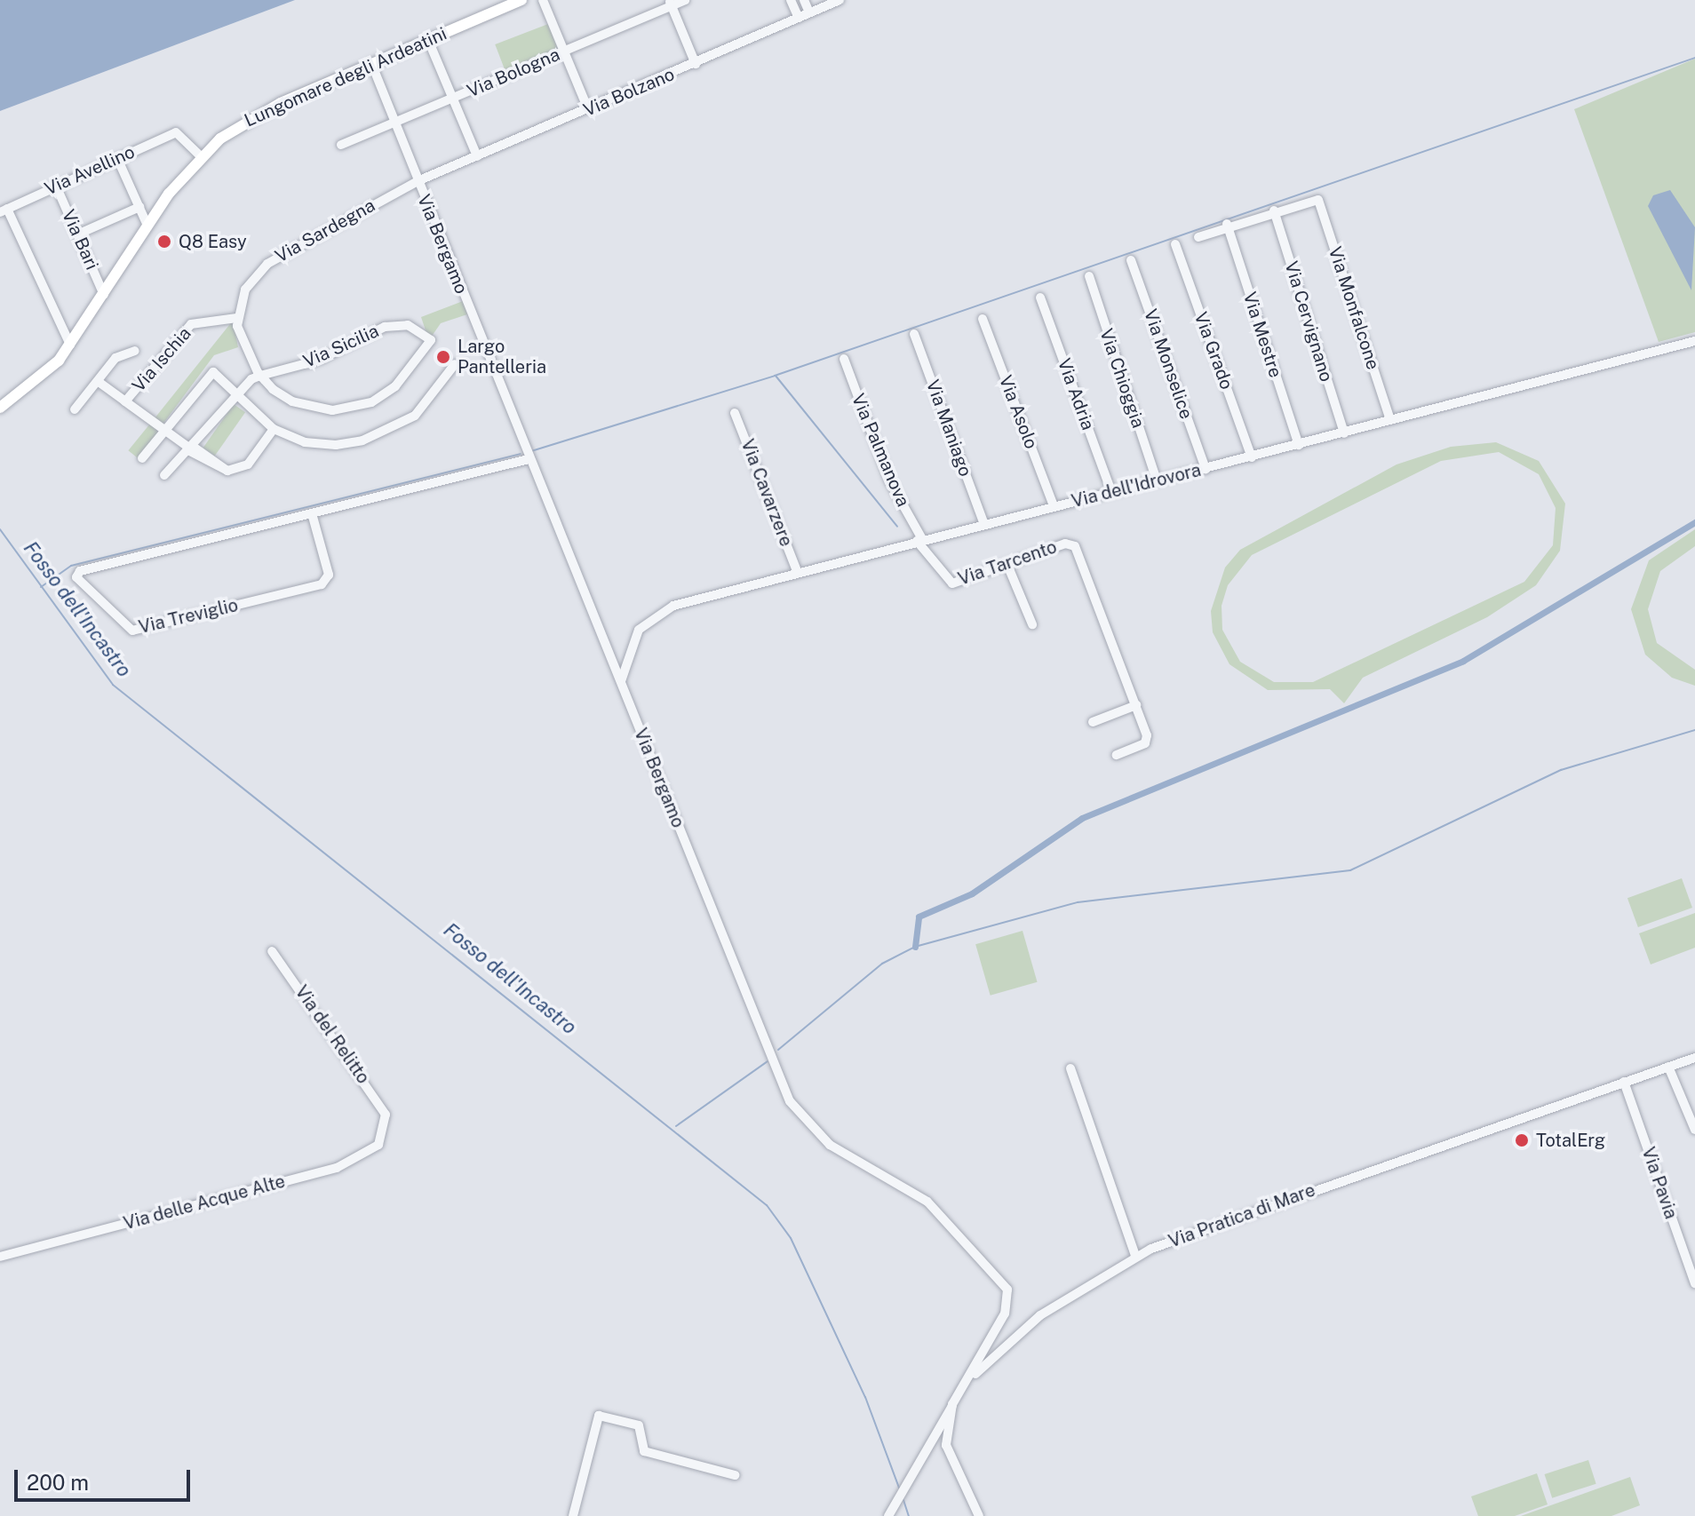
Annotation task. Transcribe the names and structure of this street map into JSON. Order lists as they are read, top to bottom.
{
  "streets": {
    "main road": ["Lungomare degli Ardeatini"],
    "street": [
      "Via Bologna",
      "Via Bolzano",
      "Via Avellino",
      "Via Sardegna",
      "Via Bari",
      "Via Bergamo",
      "Via Monfalcone",
      "Via Cervignano",
      "Via Mestre",
      "Via Sicilia",
      "Via Grado",
      "Via Ischia",
      "Via Monselice",
      "Via Chioggia",
      "Via Adria",
      "Via Asolo",
      "Via Maniago",
      "Via Palmanova",
      "Via dell'Idrovora",
      "Via Cavarzere",
      "Via Tarcento",
      "Via Treviglio",
      "Via del Relitto",
      "Via Pavia",
      "Via delle Acque Alte",
      "Via Pratica di Mare"
    ]
  },
  "crossings": [
    ["Via Bologna", "Via Bergamo"],
    ["Lungomare degli Ardeatini", "Via Avellino"],
    ["Lungomare degli Ardeatini", "Via Bari"],
    ["Lungomare degli Ardeatini", "Via Bergamo"],
    ["Via Bolzano", "Via Sardegna"],
    ["Via Bolzano", "Via Bergamo"],
    ["Via Avellino", "Via Bari"],
    ["Via Sardegna", "Via Bergamo"],
    ["Via Sardegna", "Via Ischia"],
    ["Via Bergamo", "Via dell'Idrovora"],
    ["Via Bergamo", "Via Treviglio"],
    ["Via Bergamo", "Via Pratica di Mare"],
    ["Via Monfalcone", "Via Cervignano"],
    ["Via Monfalcone", "Via dell'Idrovora"],
    ["Via Cervignano", "Via dell'Idrovora"],
    ["Via Mestre", "Via dell'Idrovora"],
    ["Via Sicilia", "Via Ischia"],
    ["Via Grado", "Via dell'Idrovora"],
    ["Via Monselice", "Via dell'Idrovora"],
    ["Via Chioggia", "Via dell'Idrovora"],
    ["Via Adria", "Via dell'Idrovora"],
    ["Via Asolo", "Via dell'Idrovora"],
    ["Via Maniago", "Via dell'Idrovora"],
    ["Via Palmanova", "Via dell'Idrovora"],
    ["Via Palmanova", "Via Tarcento"],
    ["Via dell'Idrovora", "Via Cavarzere"],
    ["Via dell'Idrovora", "Via Tarcento"],
    ["Via del Relitto", "Via delle Acque Alte"],
    ["Via Pavia", "Via Pratica di Mare"]
  ],
  "water": ["Fosso dell'Incastro"],
  "places": ["Q8 Easy", "Largo Pantelleria", "TotalErg"],
  "scale_bar": "200 m"
}
